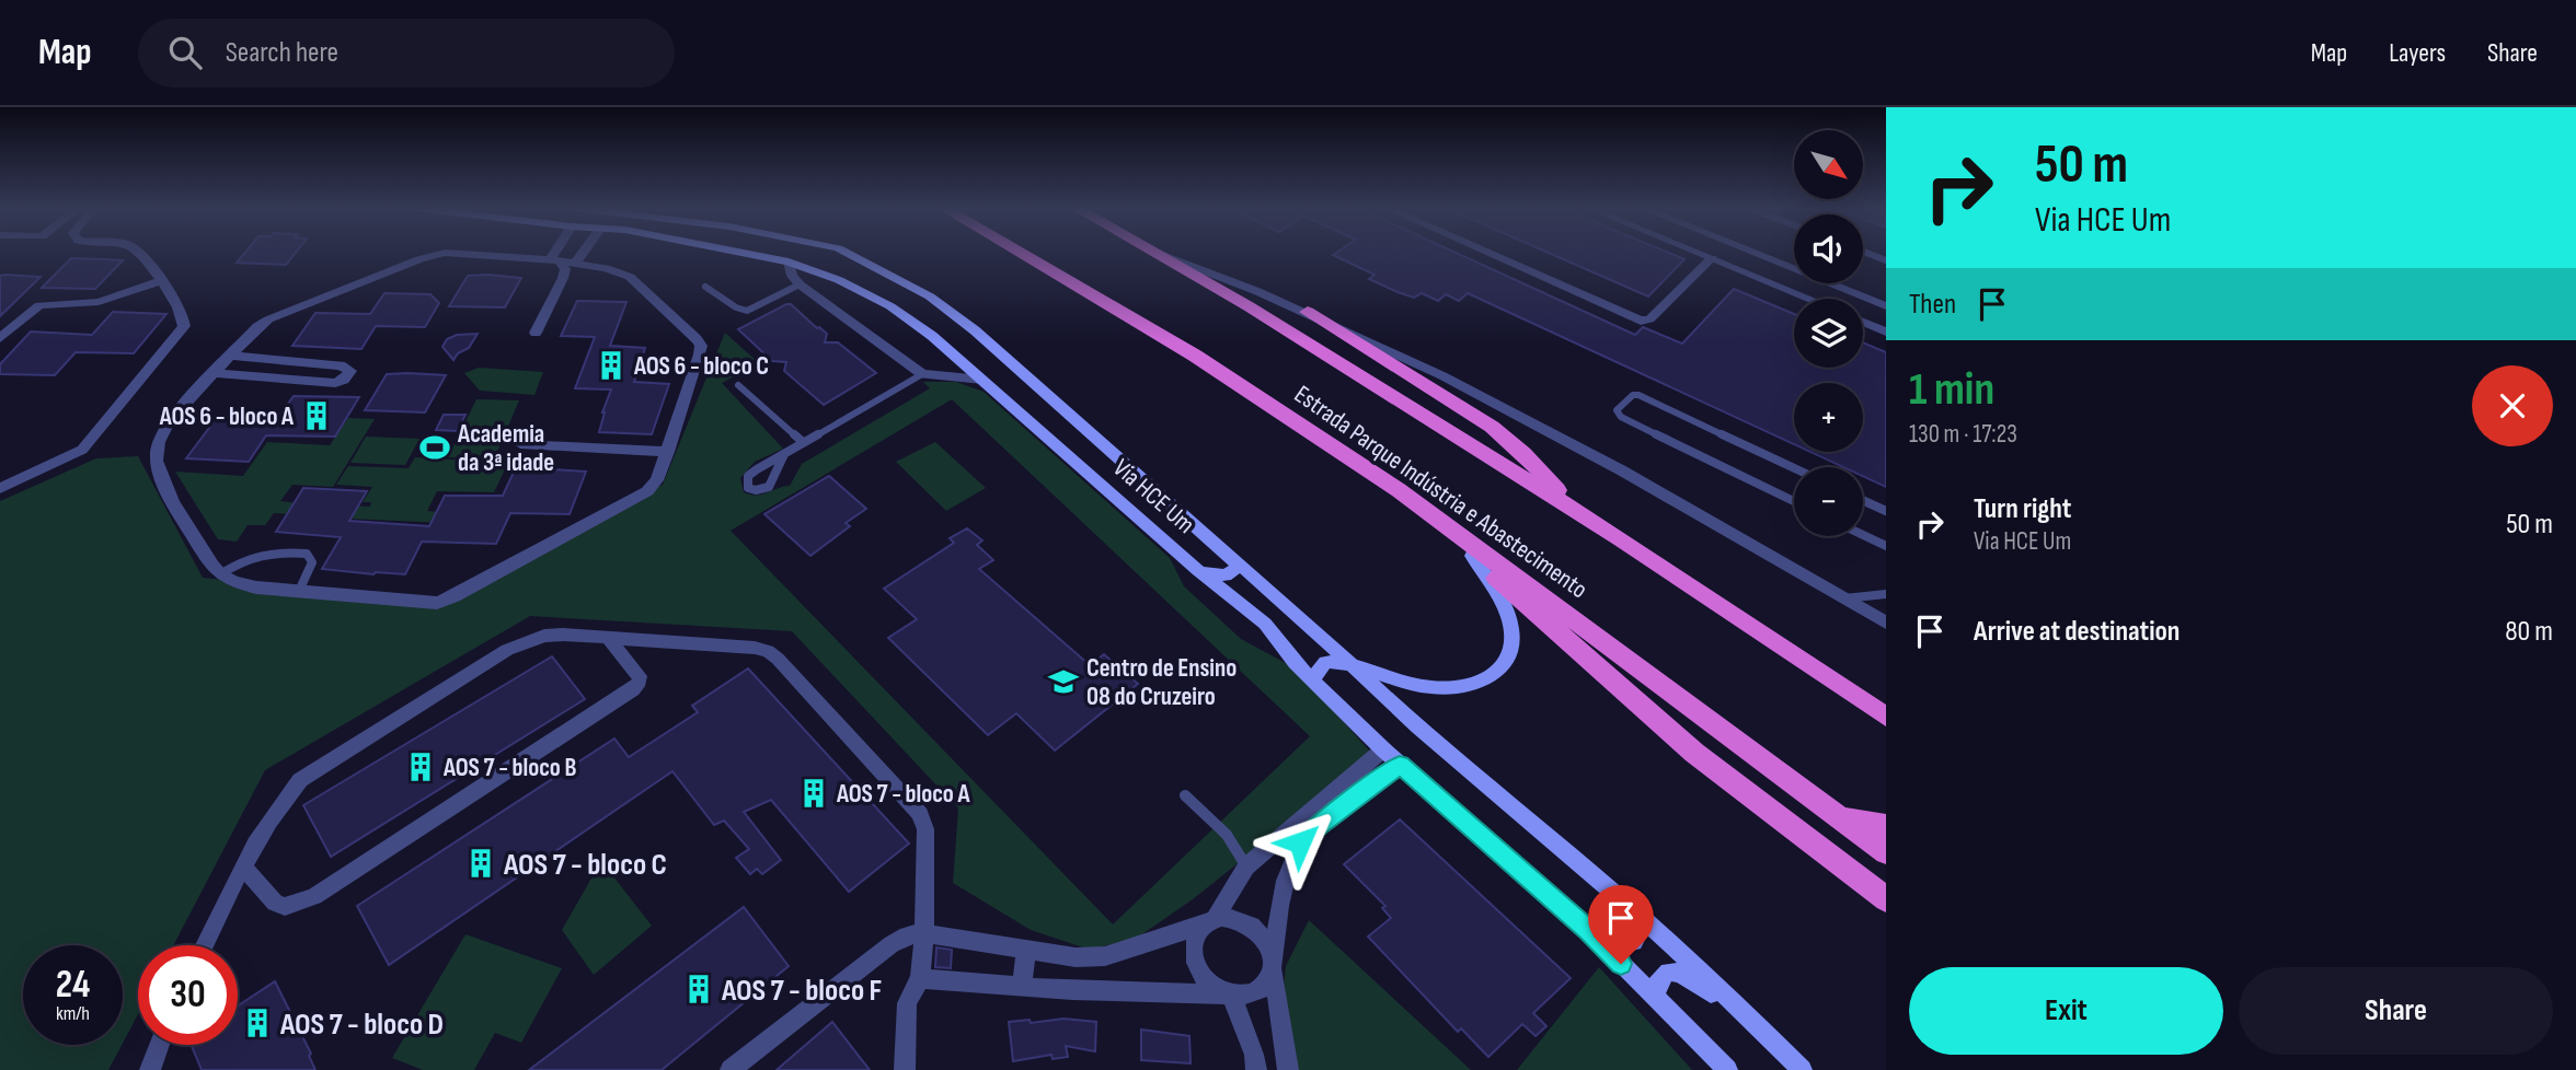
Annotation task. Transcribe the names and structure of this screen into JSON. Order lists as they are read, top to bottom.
{
  "streets": {
    "highway": ["Estrada Parque Indústria e Abastecimento"],
    "main road": ["Via HCE Um"]
  },
  "places": {
    "building": [
      "AOS 6 - bloco C",
      "AOS 6 - bloco A",
      "AOS 7 - bloco B",
      "AOS 7 - bloco A",
      "AOS 7 - bloco C",
      "AOS 7 - bloco F",
      "AOS 7 - bloco D"
    ],
    "sports": ["Academia da 3ª idade"],
    "school or university": ["Centro de Ensino 08 do Cruzeiro"]
  },
  "north": "bottom right",
  "page": {
    "header": "Map",
    "search": "Search here",
    "nav": ["Map", "Layers", "Share"],
    "turn": ["50 m", "Via HCE Um"],
    "map_buttons": ["+", "−"],
    "then": "Then",
    "heading": ["1 min", "130 m · 17:23"],
    "list": [
      {
        "name": "Turn right",
        "note": "Via HCE Um",
        "value": "50 m"
      },
      {
        "name": "Arrive at destination",
        "value": "80 m"
      }
    ],
    "speed": "24 km/h",
    "limit": "30",
    "buttons": ["Exit", "Share"]
  }
}
